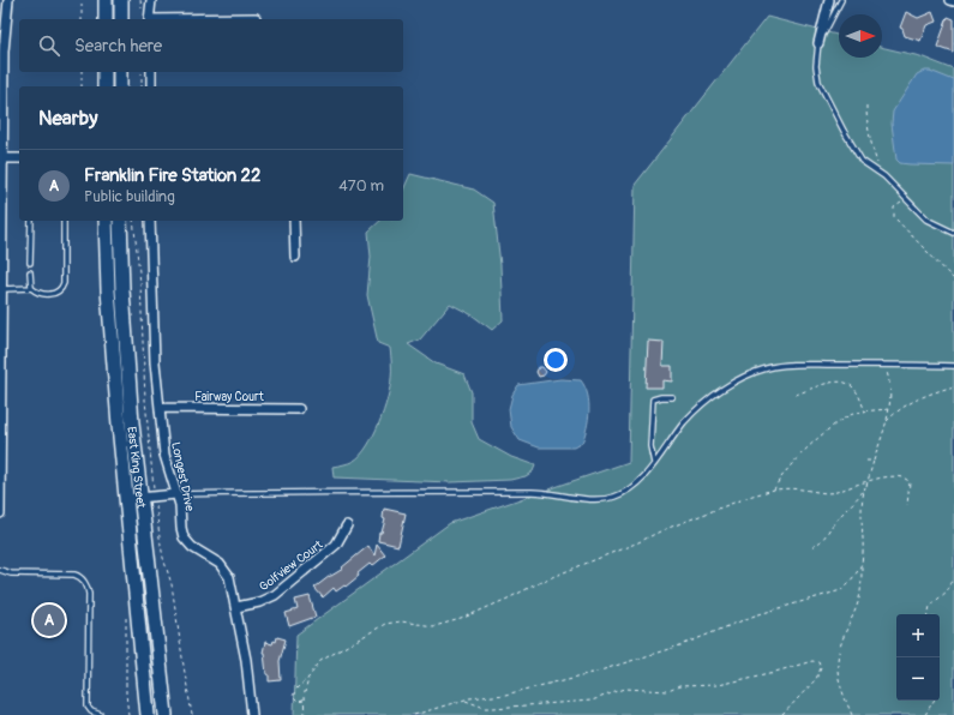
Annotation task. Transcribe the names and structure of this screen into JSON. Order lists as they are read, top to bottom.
{
  "streets": {
    "main road": ["East King Street"],
    "street": ["Fairway Court", "Longest Drive", "Golfview Court"]
  },
  "crossings": [
    ["Fairway Court", "Longest Drive"],
    ["Longest Drive", "Golfview Court"]
  ],
  "north": "right",
  "page": {
    "search": "Search here",
    "heading": "Nearby",
    "list": [
      {
        "mark": "A",
        "name": "Franklin Fire Station 22",
        "note": "Public building",
        "value": "470 m"
      }
    ],
    "pins": "A",
    "map_buttons": ["+", "−"]
  }
}
